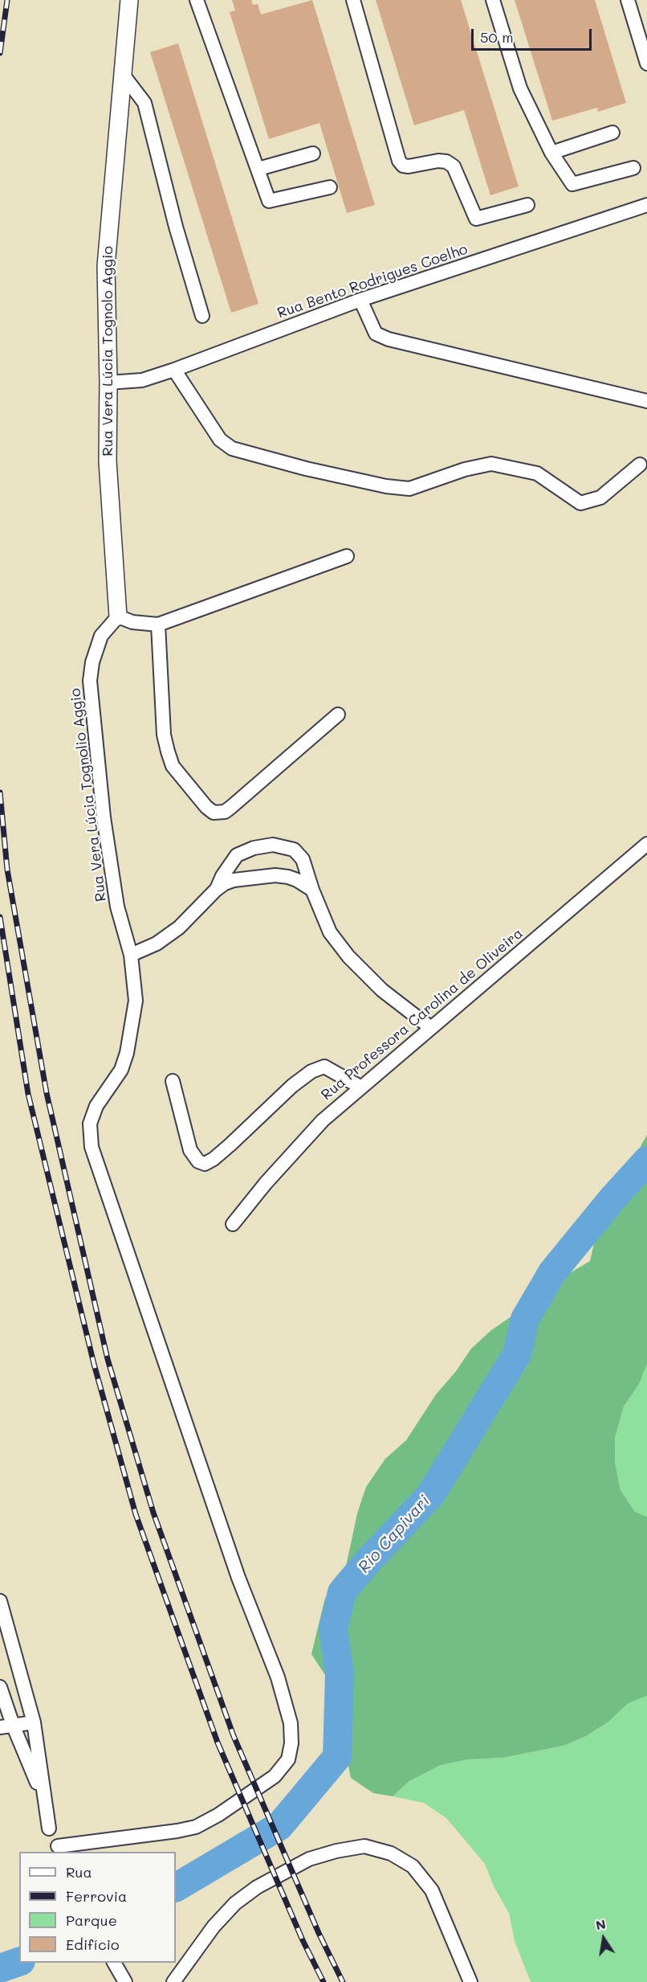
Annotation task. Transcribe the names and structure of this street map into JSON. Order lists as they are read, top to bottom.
{
  "streets": {
    "street": [
      "Rua Bento Rodrigues Coelho",
      "Rua Vera Lúcia Tognolo Aggio",
      "Rua Vera Lúcia Tognolio Aggio",
      "Rua Professora Carolina de Oliveira"
    ]
  },
  "crossings": [
    ["Rua Bento Rodrigues Coelho", "Rua Vera Lúcia Tognolo Aggio"],
    ["Rua Vera Lúcia Tognolo Aggio", "Rua Vera Lúcia Tognolio Aggio"]
  ],
  "water": ["Rio Capivari"],
  "legend": [
    "Rua",
    "Ferrovia",
    "Parque",
    "Edifício"
  ],
  "scale_bar": "50 m",
  "north": "top"
}
